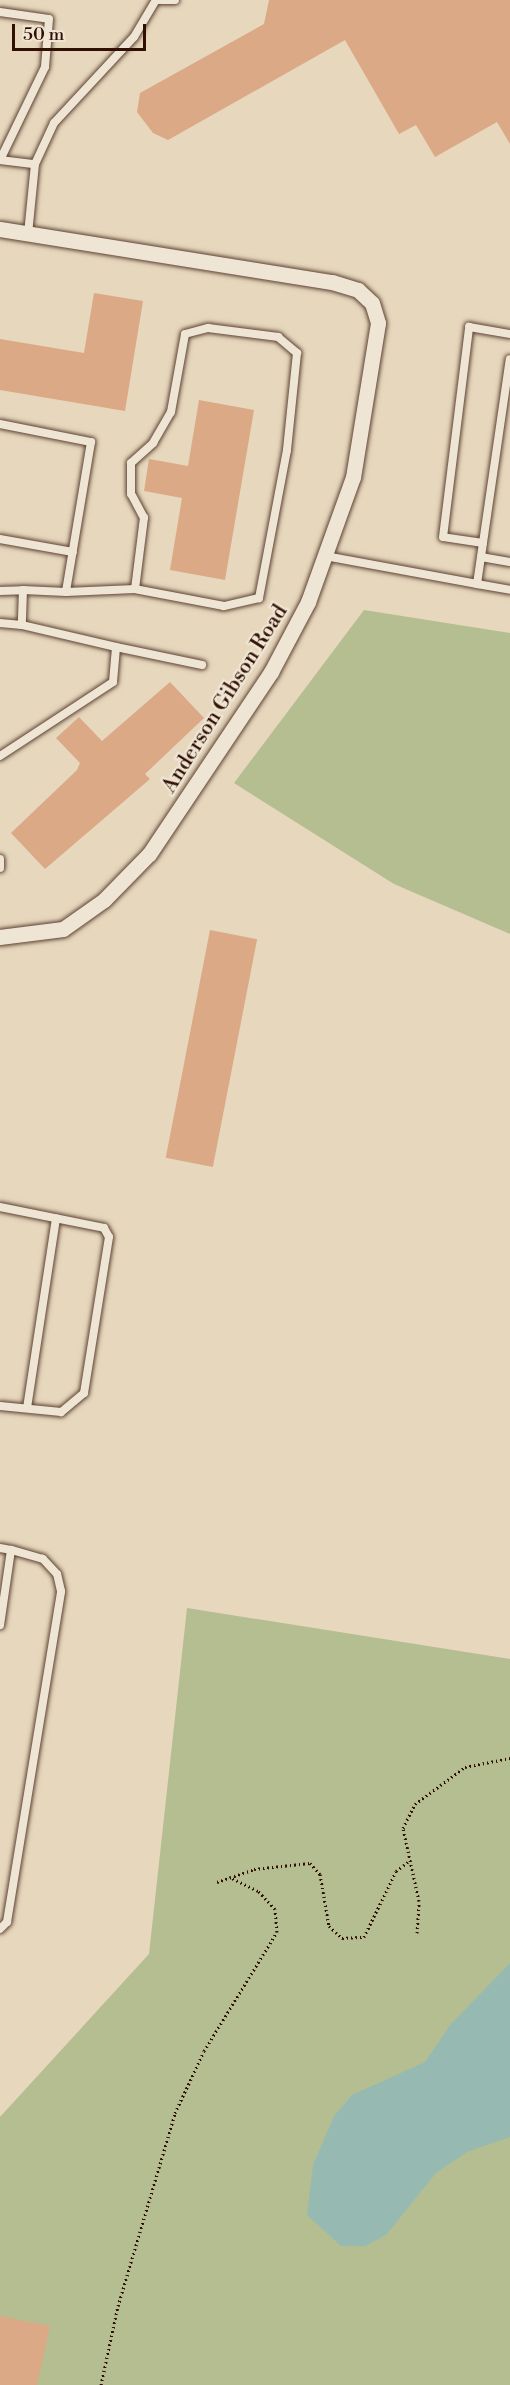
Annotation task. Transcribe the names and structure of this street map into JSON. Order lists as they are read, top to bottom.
{
  "streets": {
    "street": ["Anderson Gibson Road"]
  },
  "scale_bar": "50 m"
}
